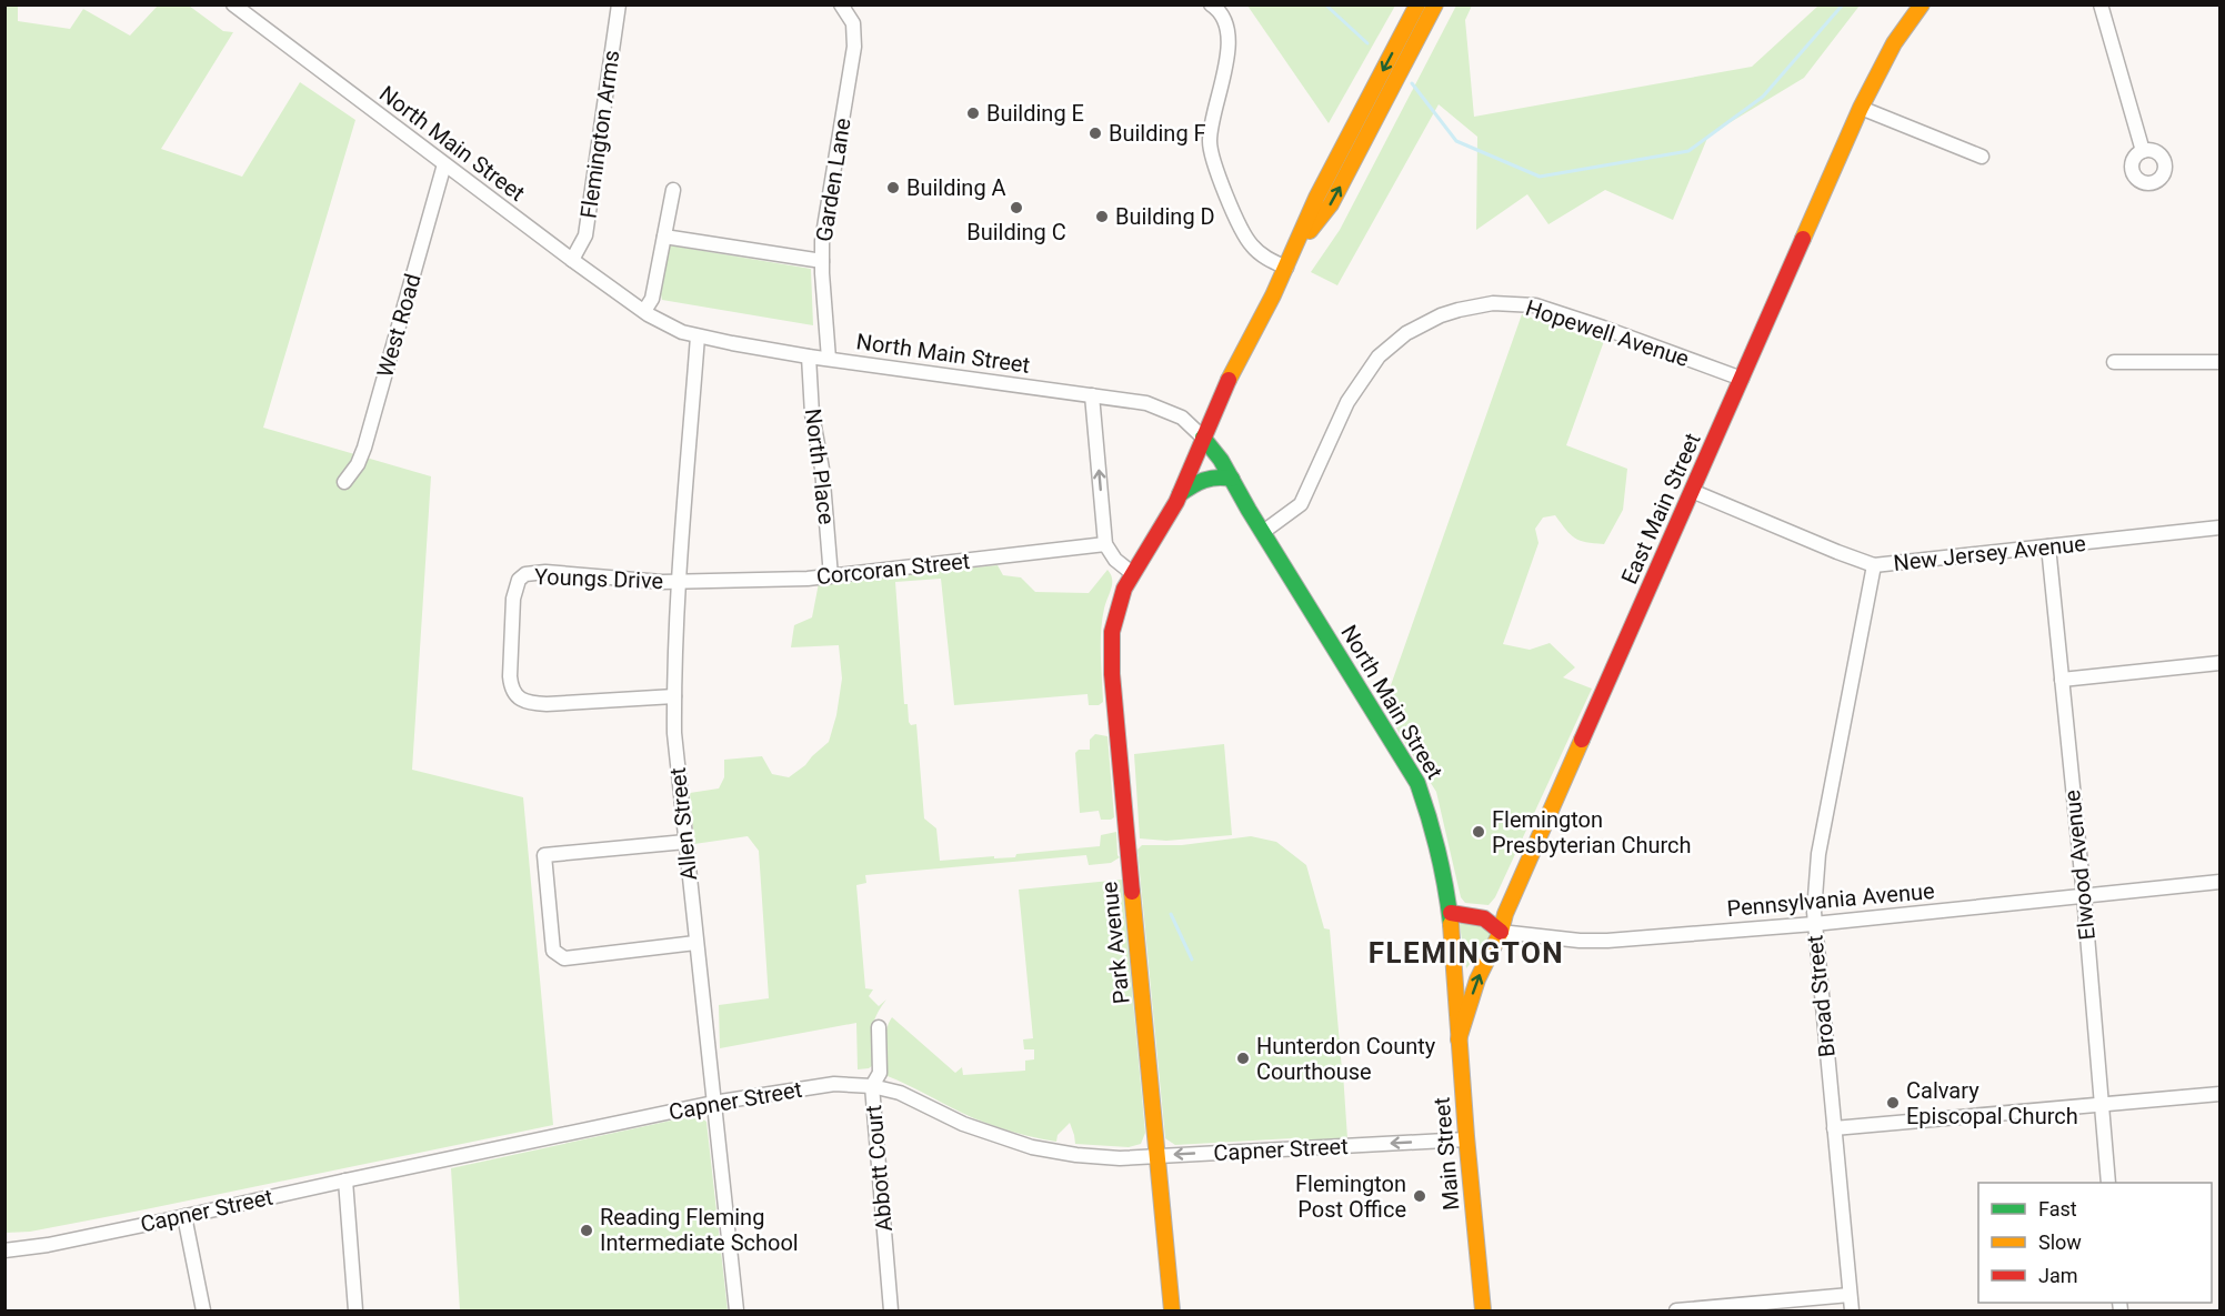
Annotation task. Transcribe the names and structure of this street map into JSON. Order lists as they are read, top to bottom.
{
  "streets": {
    "street": [
      "Flemington Arms",
      "North Main Street",
      "Garden Lane",
      "West Road",
      "Hopewell Avenue",
      "North Place",
      "East Main Street",
      "New Jersey Avenue",
      "Corcoran Street",
      "Youngs Drive",
      "Allen Street",
      "Elwood Avenue",
      "Pennsylvania Avenue",
      "Park Avenue",
      "Broad Street",
      "Capner Street",
      "Main Street",
      "Abbott Court"
    ]
  },
  "crossings": [
    ["Flemington Arms", "North Main Street"],
    ["North Main Street", "Garden Lane"],
    ["North Main Street", "West Road"],
    ["North Main Street", "Hopewell Avenue"],
    ["North Main Street", "North Place"],
    ["North Main Street", "Allen Street"],
    ["North Main Street", "Pennsylvania Avenue"],
    ["North Main Street", "Park Avenue"],
    ["North Main Street", "Main Street"],
    ["Hopewell Avenue", "East Main Street"],
    ["North Place", "Corcoran Street"],
    ["East Main Street", "New Jersey Avenue"],
    ["East Main Street", "Pennsylvania Avenue"],
    ["East Main Street", "Main Street"],
    ["New Jersey Avenue", "Elwood Avenue"],
    ["New Jersey Avenue", "Broad Street"],
    ["Corcoran Street", "Youngs Drive"],
    ["Corcoran Street", "Allen Street"],
    ["Youngs Drive", "Allen Street"],
    ["Allen Street", "Capner Street"],
    ["Elwood Avenue", "Pennsylvania Avenue"],
    ["Pennsylvania Avenue", "Broad Street"],
    ["Pennsylvania Avenue", "Main Street"],
    ["Park Avenue", "Capner Street"],
    ["Capner Street", "Main Street"],
    ["Capner Street", "Abbott Court"]
  ],
  "districts": ["FLEMINGTON"],
  "places": [
    "Building E",
    "Building F",
    "Building A",
    "Building C",
    "Building D",
    "Flemington Presbyterian Church",
    "Hunterdon County Courthouse",
    "Calvary Episcopal Church",
    "Flemington Post Office",
    "Reading Fleming Intermediate School"
  ],
  "legend": ["Fast", "Slow", "Jam"]
}
